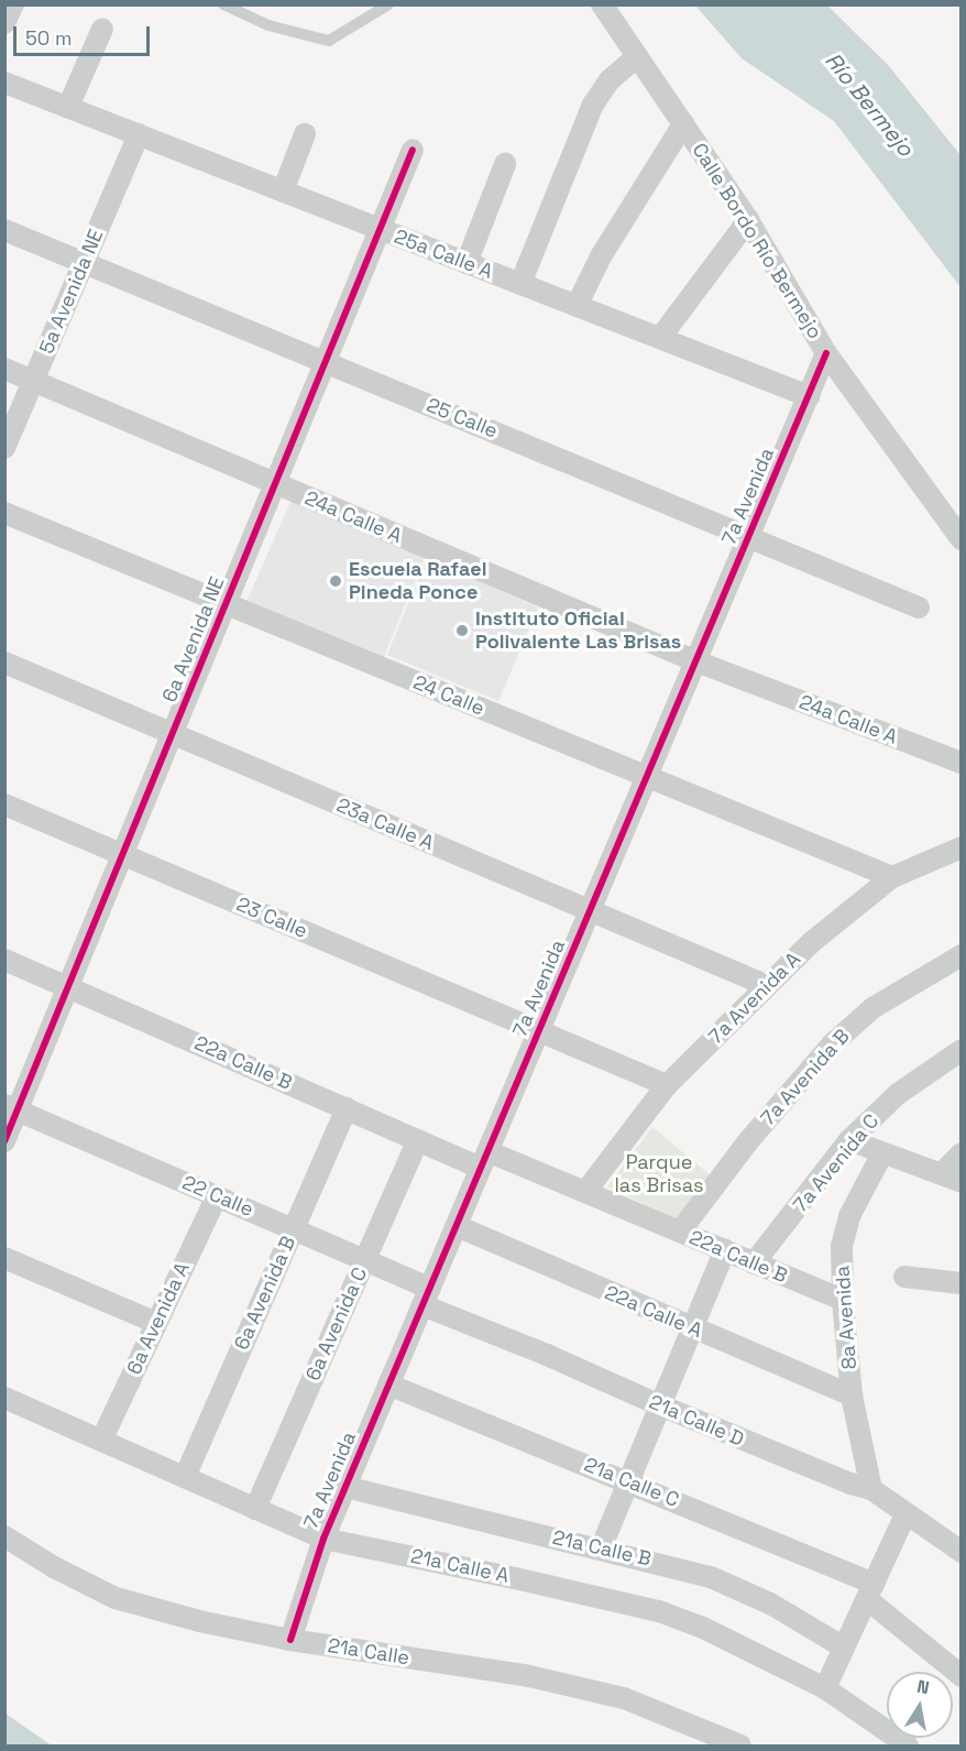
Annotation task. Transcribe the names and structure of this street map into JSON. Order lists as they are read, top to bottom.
{
  "streets": {
    "street": [
      "Calle Bordo Río Bermejo",
      "25a Calle A",
      "5a Avenida NE",
      "25 Calle",
      "7a Avenida",
      "24a Calle A",
      "6a Avenida NE",
      "24 Calle",
      "23a Calle A",
      "23 Calle",
      "7a Avenida A",
      "22a Calle B",
      "7a Avenida B",
      "7a Avenida C",
      "22 Calle",
      "6a Avenida B",
      "22a Calle A",
      "8a Avenida",
      "6a Avenida A",
      "6a Avenida C",
      "21a Calle D",
      "21a Calle C",
      "21a Calle B",
      "21a Calle A",
      "21a Calle"
    ]
  },
  "crossings": [
    ["Calle Bordo Río Bermejo", "7a Avenida"],
    ["25a Calle A", "5a Avenida NE"],
    ["25a Calle A", "7a Avenida"],
    ["25a Calle A", "6a Avenida NE"],
    ["5a Avenida NE", "25 Calle"],
    ["5a Avenida NE", "24a Calle A"],
    ["25 Calle", "7a Avenida"],
    ["25 Calle", "6a Avenida NE"],
    ["7a Avenida", "24a Calle A"],
    ["7a Avenida", "24 Calle"],
    ["7a Avenida", "23a Calle A"],
    ["7a Avenida", "23 Calle"],
    ["7a Avenida", "22a Calle B"],
    ["7a Avenida", "22 Calle"],
    ["7a Avenida", "22a Calle A"],
    ["7a Avenida", "21a Calle D"],
    ["7a Avenida", "21a Calle C"],
    ["7a Avenida", "21a Calle B"],
    ["7a Avenida", "21a Calle A"],
    ["7a Avenida", "21a Calle"],
    ["24a Calle A", "6a Avenida NE"],
    ["6a Avenida NE", "24 Calle"],
    ["6a Avenida NE", "23a Calle A"],
    ["6a Avenida NE", "23 Calle"],
    ["6a Avenida NE", "22a Calle B"],
    ["6a Avenida NE", "22 Calle"],
    ["24 Calle", "7a Avenida A"],
    ["23a Calle A", "7a Avenida A"],
    ["23 Calle", "7a Avenida A"],
    ["7a Avenida A", "22a Calle B"],
    ["22a Calle B", "7a Avenida B"],
    ["22a Calle B", "7a Avenida C"],
    ["22a Calle B", "6a Avenida B"],
    ["22a Calle B", "8a Avenida"],
    ["22a Calle B", "6a Avenida C"],
    ["22 Calle", "6a Avenida B"],
    ["22 Calle", "6a Avenida A"],
    ["22 Calle", "6a Avenida C"],
    ["22 Calle", "21a Calle D"],
    ["6a Avenida B", "21a Calle A"],
    ["22a Calle A", "8a Avenida"],
    ["8a Avenida", "21a Calle D"],
    ["6a Avenida A", "21a Calle A"],
    ["6a Avenida C", "21a Calle A"]
  ],
  "water": ["Río Bermejo"],
  "parks": ["Parque las Brisas"],
  "places": ["Escuela Rafael Pineda Ponce", "Instituto Oficial Polivalente Las Brisas"],
  "scale_bar": "50 m",
  "north": "top"
}
